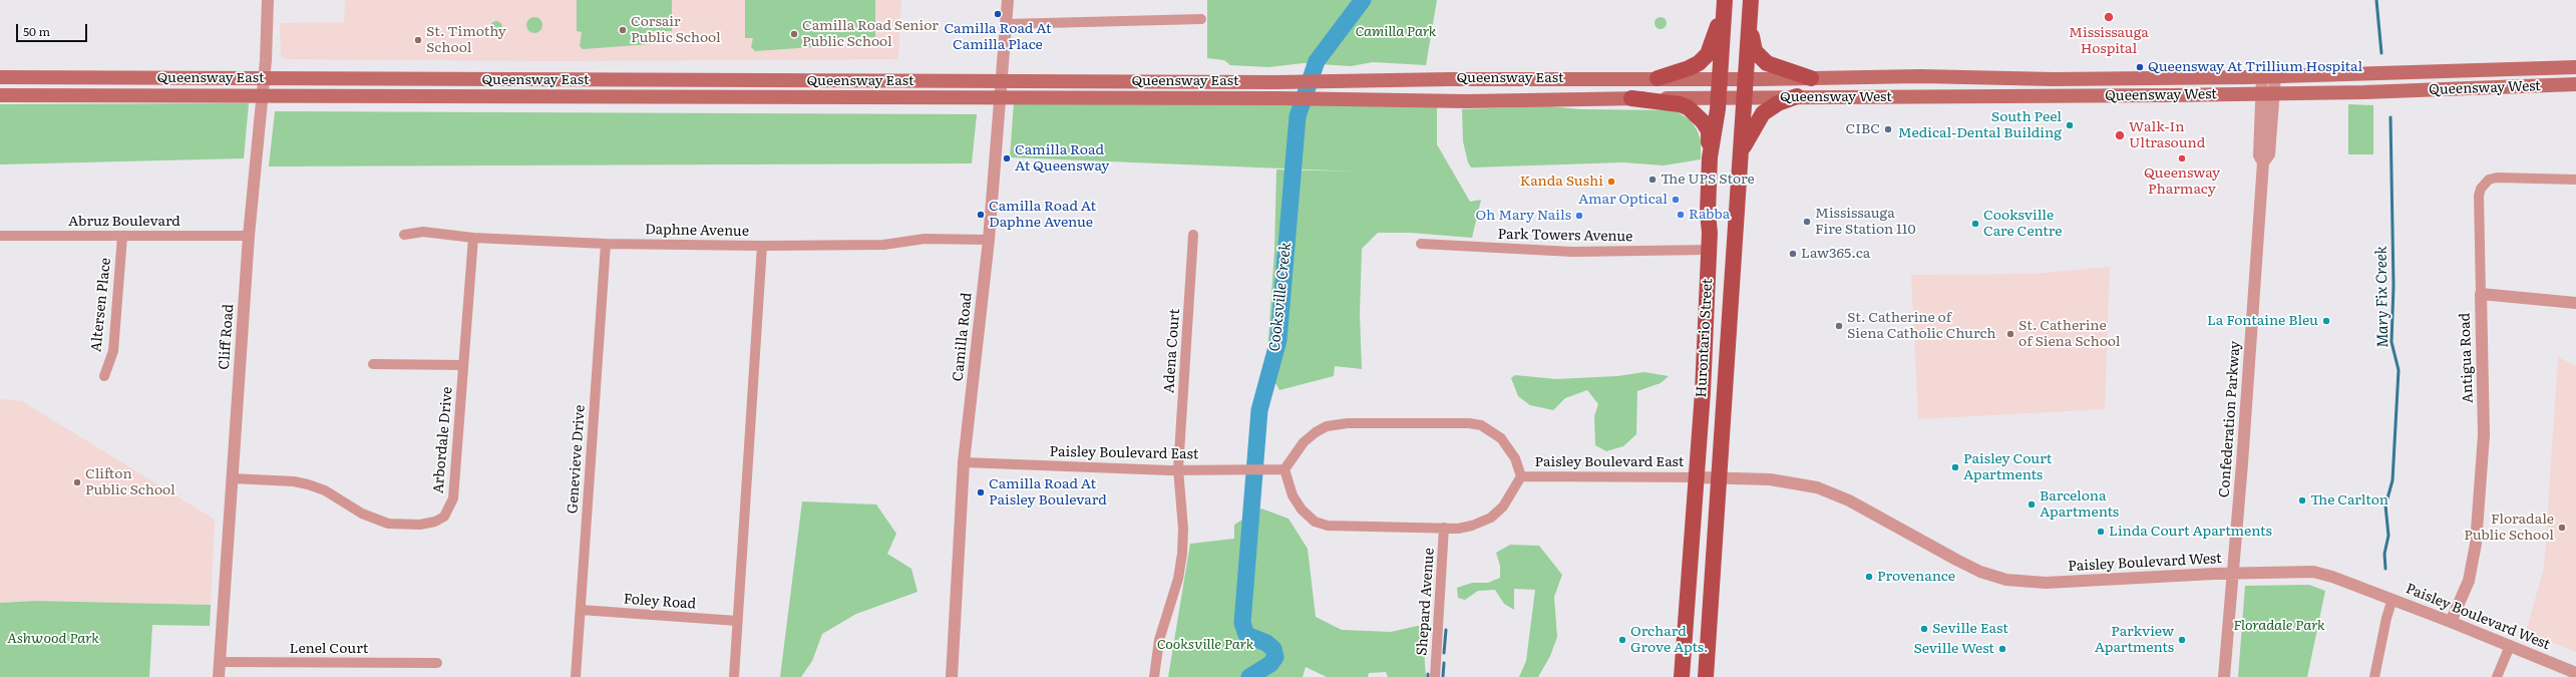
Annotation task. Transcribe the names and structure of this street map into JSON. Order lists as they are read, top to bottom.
{
  "streets": {
    "main road": ["Queensway East", "Queensway West", "Hurontario Street"],
    "street": [
      "Abruz Boulevard",
      "Daphne Avenue",
      "Park Towers Avenue",
      "Altersen Place",
      "Cliff Road",
      "Camilla Road",
      "Adena Court",
      "Antigua Road",
      "Confederation Parkway",
      "Arbordale Drive",
      "Paisley Boulevard East",
      "Genevieve Drive",
      "Paisley Boulevard West",
      "Foley Road",
      "Shepard Avenue",
      "Lenel Court"
    ]
  },
  "crossings": [
    ["Queensway East", "Queensway West"],
    ["Queensway East", "Cliff Road"],
    ["Queensway East", "Camilla Road"],
    ["Queensway East", "Hurontario Street"],
    ["Queensway West", "Hurontario Street"],
    ["Queensway West", "Confederation Parkway"],
    ["Abruz Boulevard", "Altersen Place"],
    ["Abruz Boulevard", "Cliff Road"],
    ["Daphne Avenue", "Camilla Road"],
    ["Daphne Avenue", "Arbordale Drive"],
    ["Daphne Avenue", "Genevieve Drive"],
    ["Park Towers Avenue", "Hurontario Street"],
    ["Cliff Road", "Arbordale Drive"],
    ["Cliff Road", "Lenel Court"],
    ["Camilla Road", "Paisley Boulevard East"],
    ["Hurontario Street", "Paisley Boulevard East"],
    ["Hurontario Street", "Paisley Boulevard West"],
    ["Adena Court", "Paisley Boulevard East"],
    ["Antigua Road", "Paisley Boulevard West"],
    ["Confederation Parkway", "Paisley Boulevard West"],
    ["Paisley Boulevard East", "Paisley Boulevard West"],
    ["Paisley Boulevard East", "Shepard Avenue"],
    ["Genevieve Drive", "Foley Road"]
  ],
  "water": ["Cooksville Creek", "Mary Fix Creek"],
  "parks": [
    "Camilla Park",
    "Floradale Park",
    "Ashwood Park",
    "Cooksville Park"
  ],
  "places": [
    "Camilla Road At Camilla Place",
    "Mississauga Hospital",
    "Corsair Public School",
    "Camilla Road Senior Public School",
    "St. Timothy School",
    "Queensway At Trillium Hospital",
    "South Peel Medical-Dental Building",
    "CIBC",
    "Walk-In Ultrasound",
    "Camilla Road At Queensway",
    "Queensway Pharmacy",
    "The UPS Store",
    "Kanda Sushi",
    "Amar Optical",
    "Camilla Road At Daphne Avenue",
    "Rabba",
    "Oh Mary Nails",
    "Mississauga Fire Station 110",
    "Cooksville Care Centre",
    "Law365.ca",
    "La Fontaine Bleu",
    "St. Catherine of Siena Catholic Church",
    "St. Catherine of Siena School",
    "Paisley Court Apartments",
    "Clifton Public School",
    "Camilla Road At Paisley Boulevard",
    "The Carlton",
    "Barcelona Apartments",
    "Floradale Public School",
    "Linda Court Apartments",
    "Provenance",
    "Seville East",
    "Orchard Grove Apts.",
    "Parkview Apartments",
    "Seville West"
  ],
  "scale_bar": "50 m"
}
